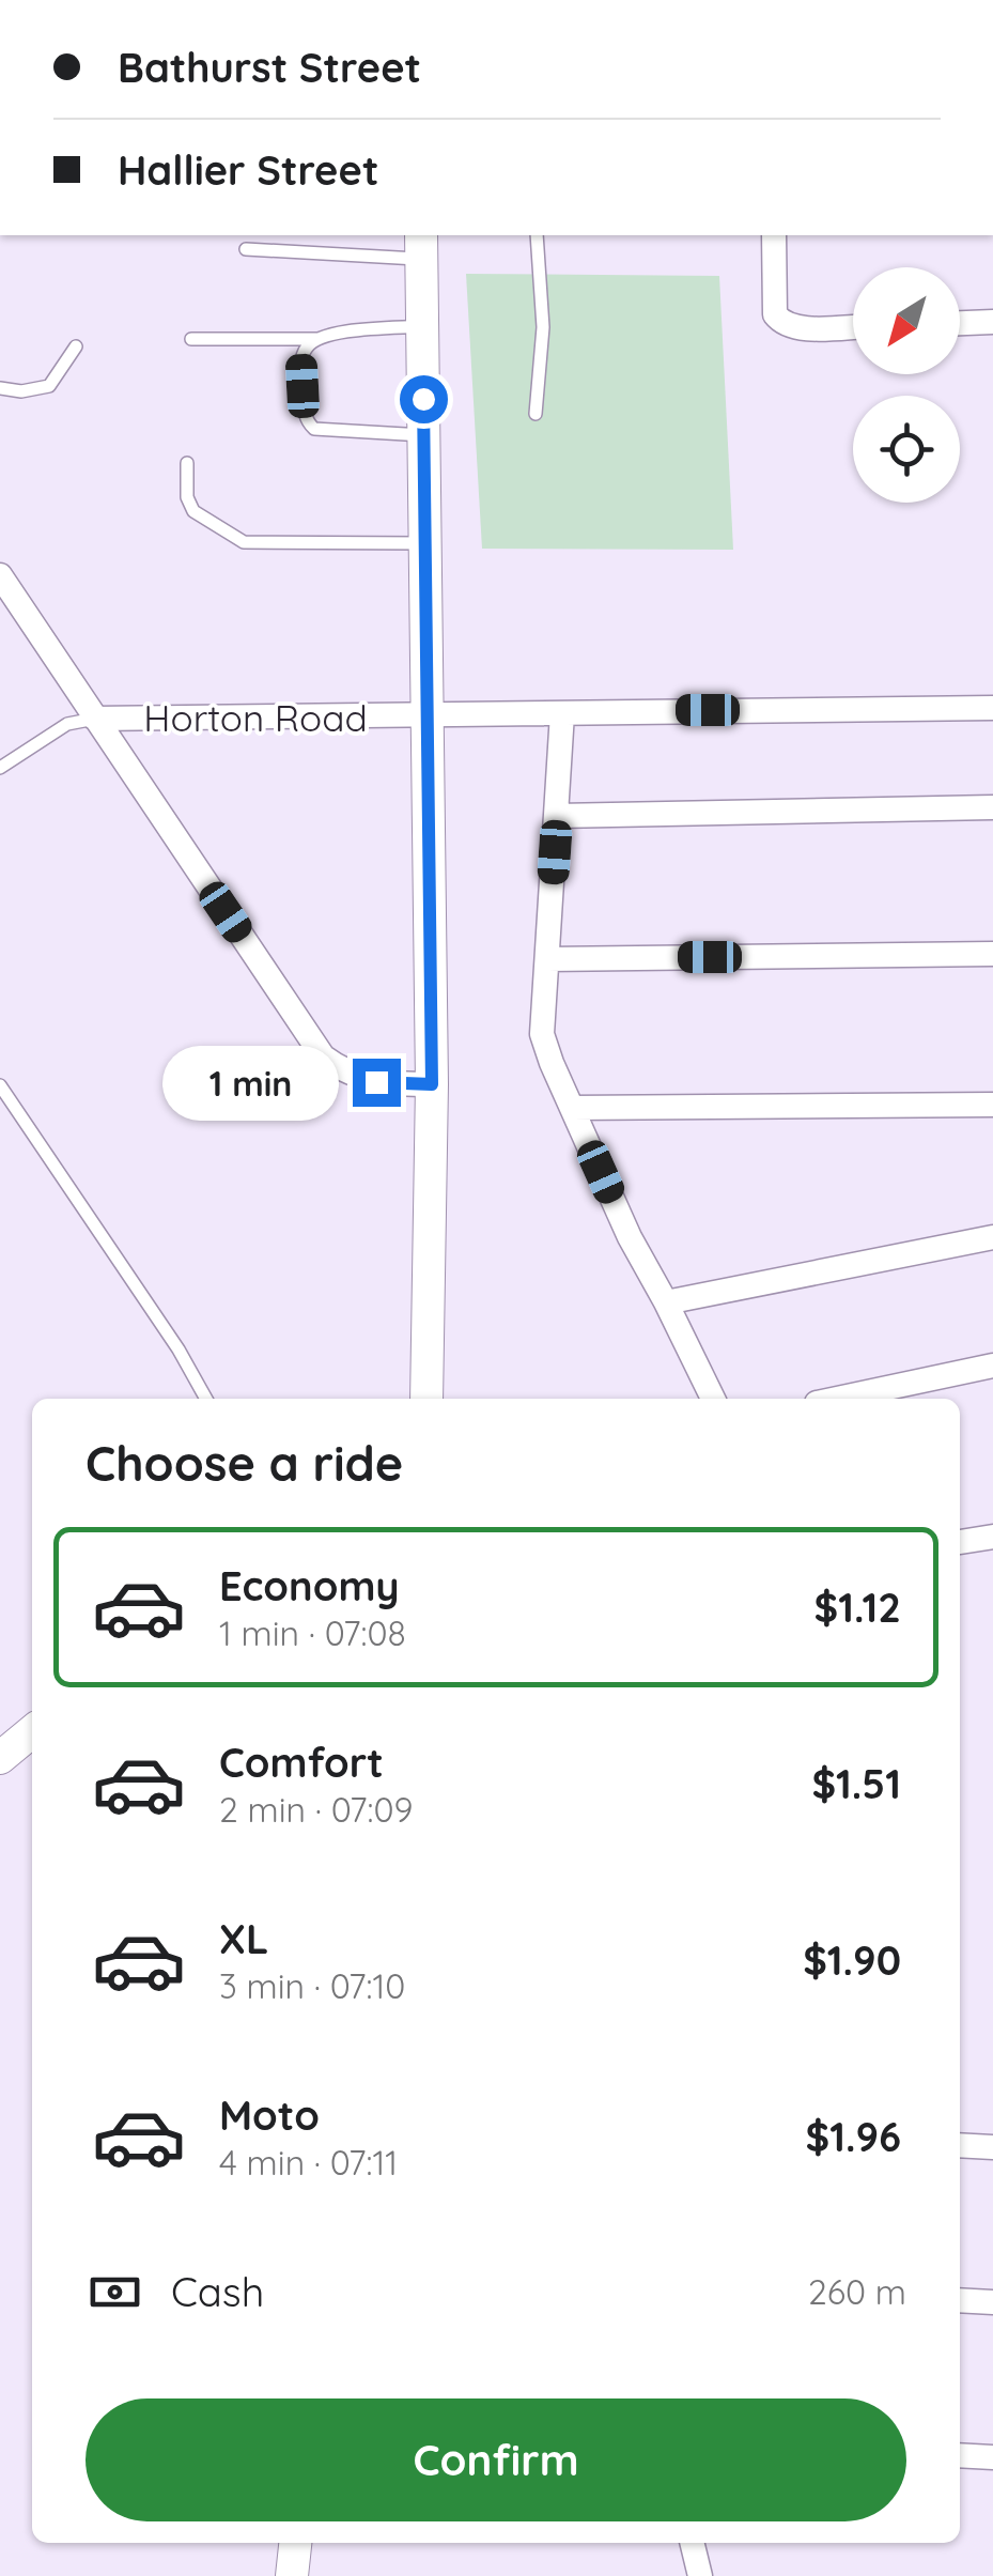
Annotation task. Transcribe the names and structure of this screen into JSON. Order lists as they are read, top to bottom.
{
  "streets": {
    "street": ["Horton Road"]
  },
  "north": "bottom left",
  "page": {
    "banner": ["Bathurst Street", "Hallier Street"],
    "bubble": "1 min",
    "heading": "Choose a ride",
    "list": [
      {
        "name": "Economy",
        "note": "1 min · 07:08",
        "value": "$1.12"
      },
      {
        "name": "Comfort",
        "note": "2 min · 07:09",
        "value": "$1.51"
      },
      {
        "name": "XL",
        "note": "3 min · 07:10",
        "value": "$1.90"
      },
      {
        "name": "Moto",
        "note": "4 min · 07:11",
        "value": "$1.96"
      }
    ],
    "pay": ["Cash", "260 m"],
    "buttons": "Confirm"
  }
}
